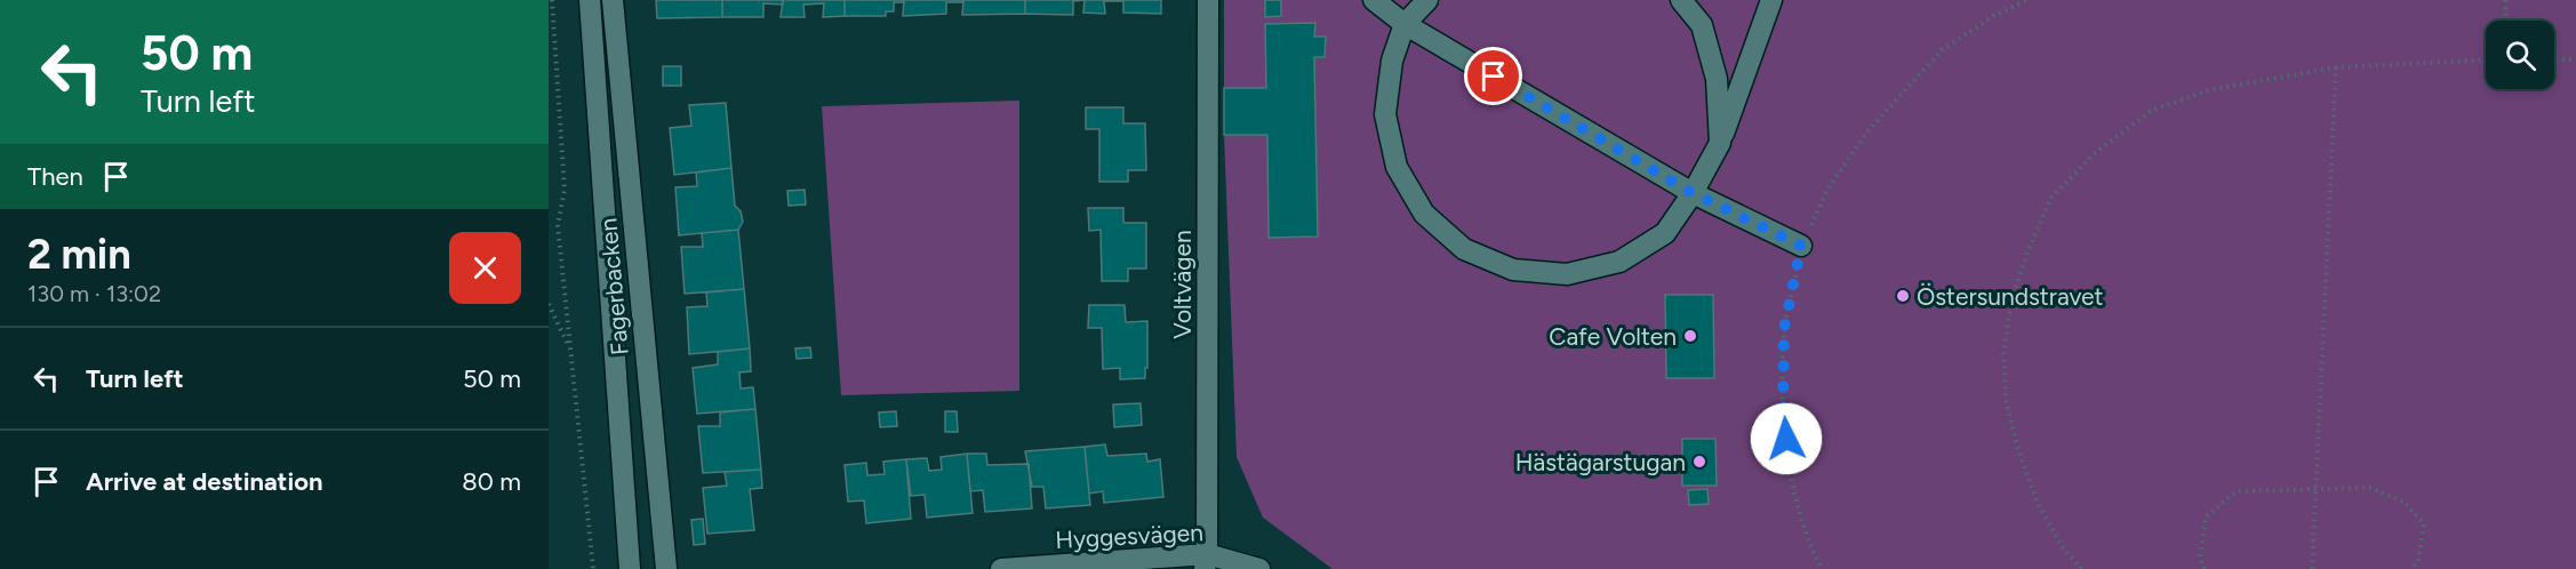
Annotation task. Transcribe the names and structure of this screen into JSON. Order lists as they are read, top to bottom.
{
  "streets": {
    "street": ["Voltvägen", "Fagerbacken", "Hyggesvägen"]
  },
  "crossings": [
    ["Voltvägen", "Hyggesvägen"]
  ],
  "places": ["Östersundstravet", "Cafe Volten", "Hästägarstugan"],
  "page": {
    "turn": ["50 m", "Turn left"],
    "then": "Then",
    "heading": ["2 min", "130 m · 13:02"],
    "list": [
      {
        "name": "Turn left",
        "value": "50 m"
      },
      {
        "name": "Arrive at destination",
        "value": "80 m"
      }
    ]
  }
}
